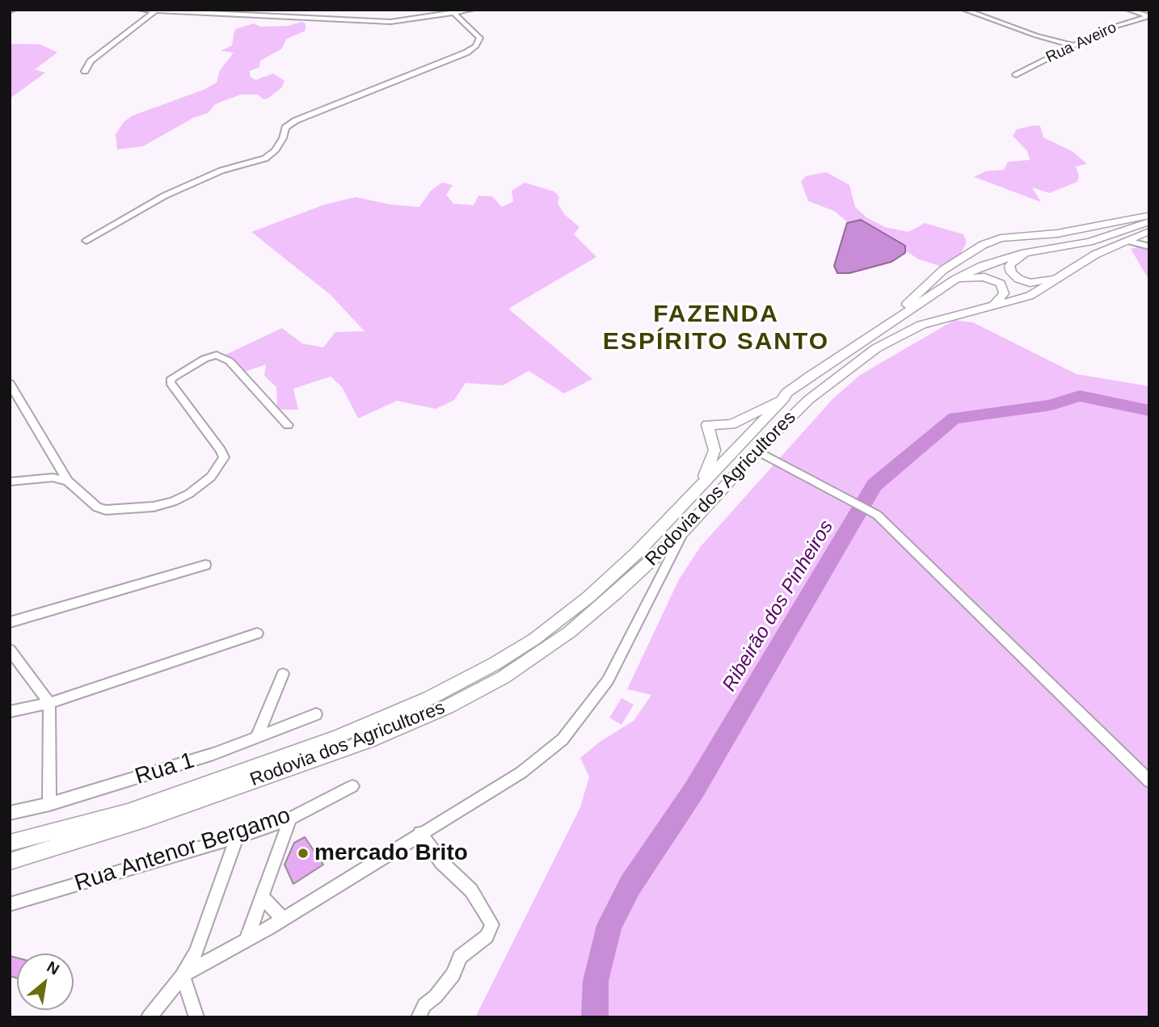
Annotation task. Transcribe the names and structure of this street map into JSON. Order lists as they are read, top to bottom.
{
  "streets": {
    "main road": ["Rodovia dos Agricultores"],
    "street": ["Rua Aveiro", "Rua 1", "Rua Antenor Bergamo"]
  },
  "districts": ["FAZENDA ESPÍRITO SANTO"],
  "water": ["Ribeirão dos Pinheiros"],
  "places": ["mercado Brito"],
  "north": "top right"
}
